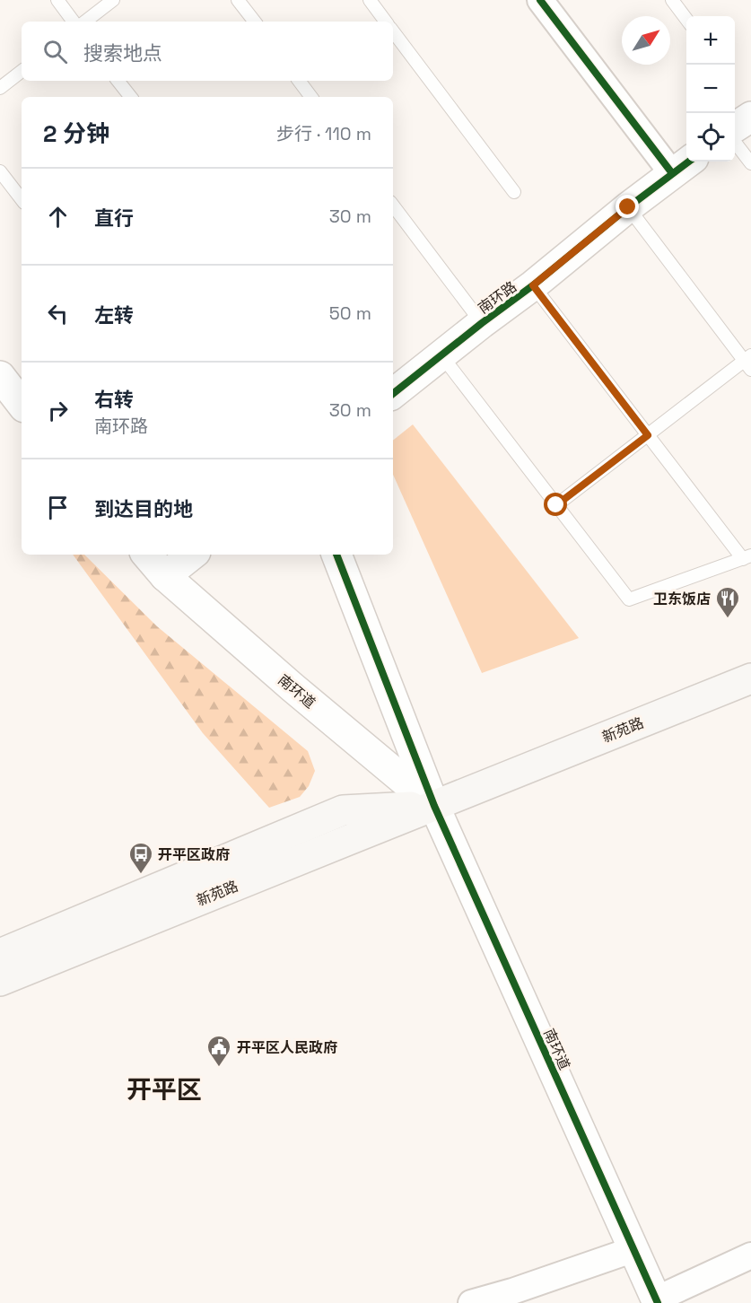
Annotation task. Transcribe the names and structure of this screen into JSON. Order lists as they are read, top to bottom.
{
  "streets": {
    "main road": ["新苑路"],
    "street": ["南环路", "南环道"]
  },
  "crossings": [
    ["南环道", "新苑路"]
  ],
  "districts": ["开平区"],
  "places": {
    "restaurant": ["卫东饭店"],
    "bus stop": ["开平区政府"],
    "public building": ["开平区人民政府"]
  },
  "north": "top right",
  "page": {
    "map_buttons": ["+", "−"],
    "search": "搜索地点",
    "heading": ["2 分钟", "步行 · 110 m"],
    "list": [
      ["直行", "30 m"],
      ["左转", "50 m"],
      ["右转", "南环路", "30 m"],
      "到达目的地"
    ]
  }
}
